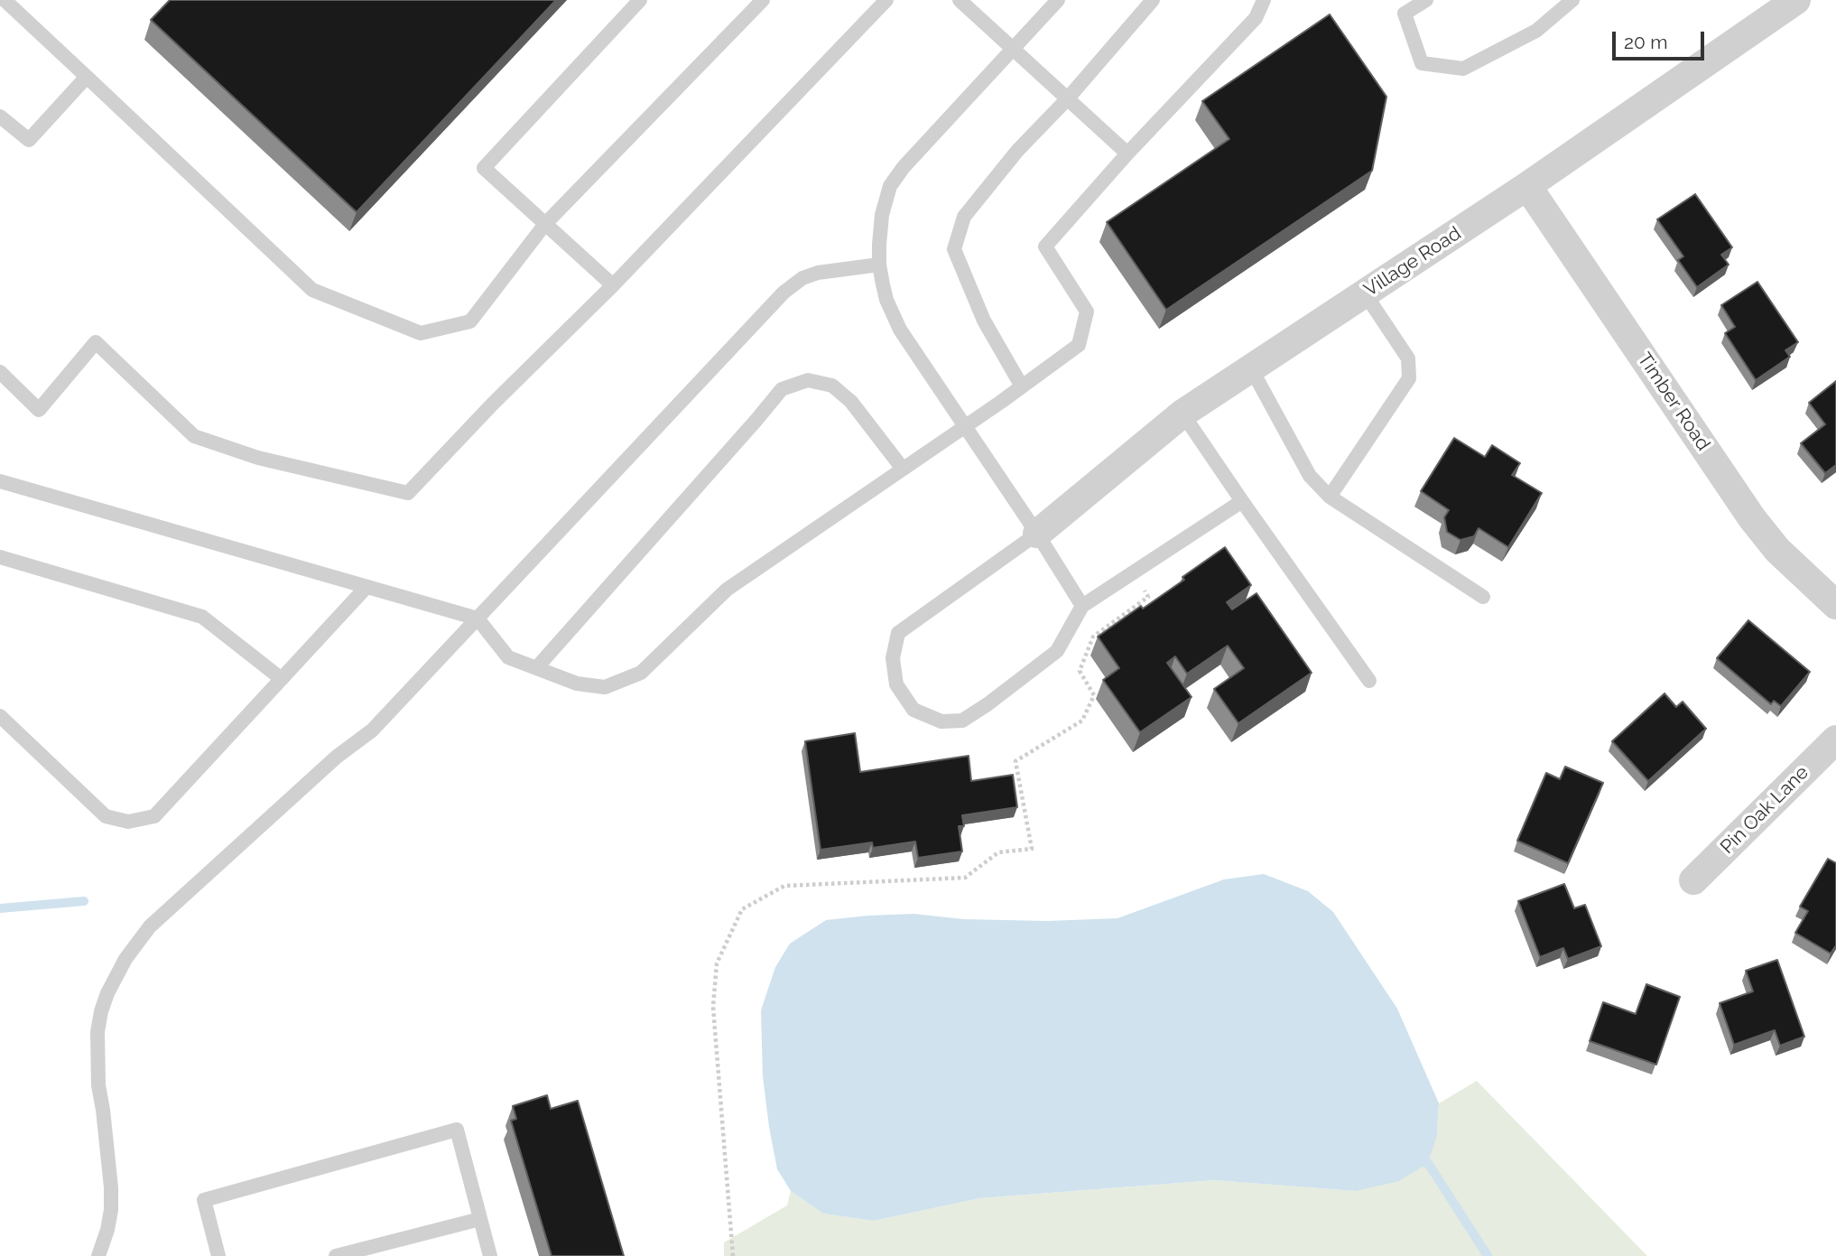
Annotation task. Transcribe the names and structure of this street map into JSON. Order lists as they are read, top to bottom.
{
  "streets": {
    "street": ["Village Road", "Timber Road", "Pin Oak Lane"]
  },
  "crossings": [
    ["Village Road", "Timber Road"]
  ],
  "scale_bar": "20 m"
}
